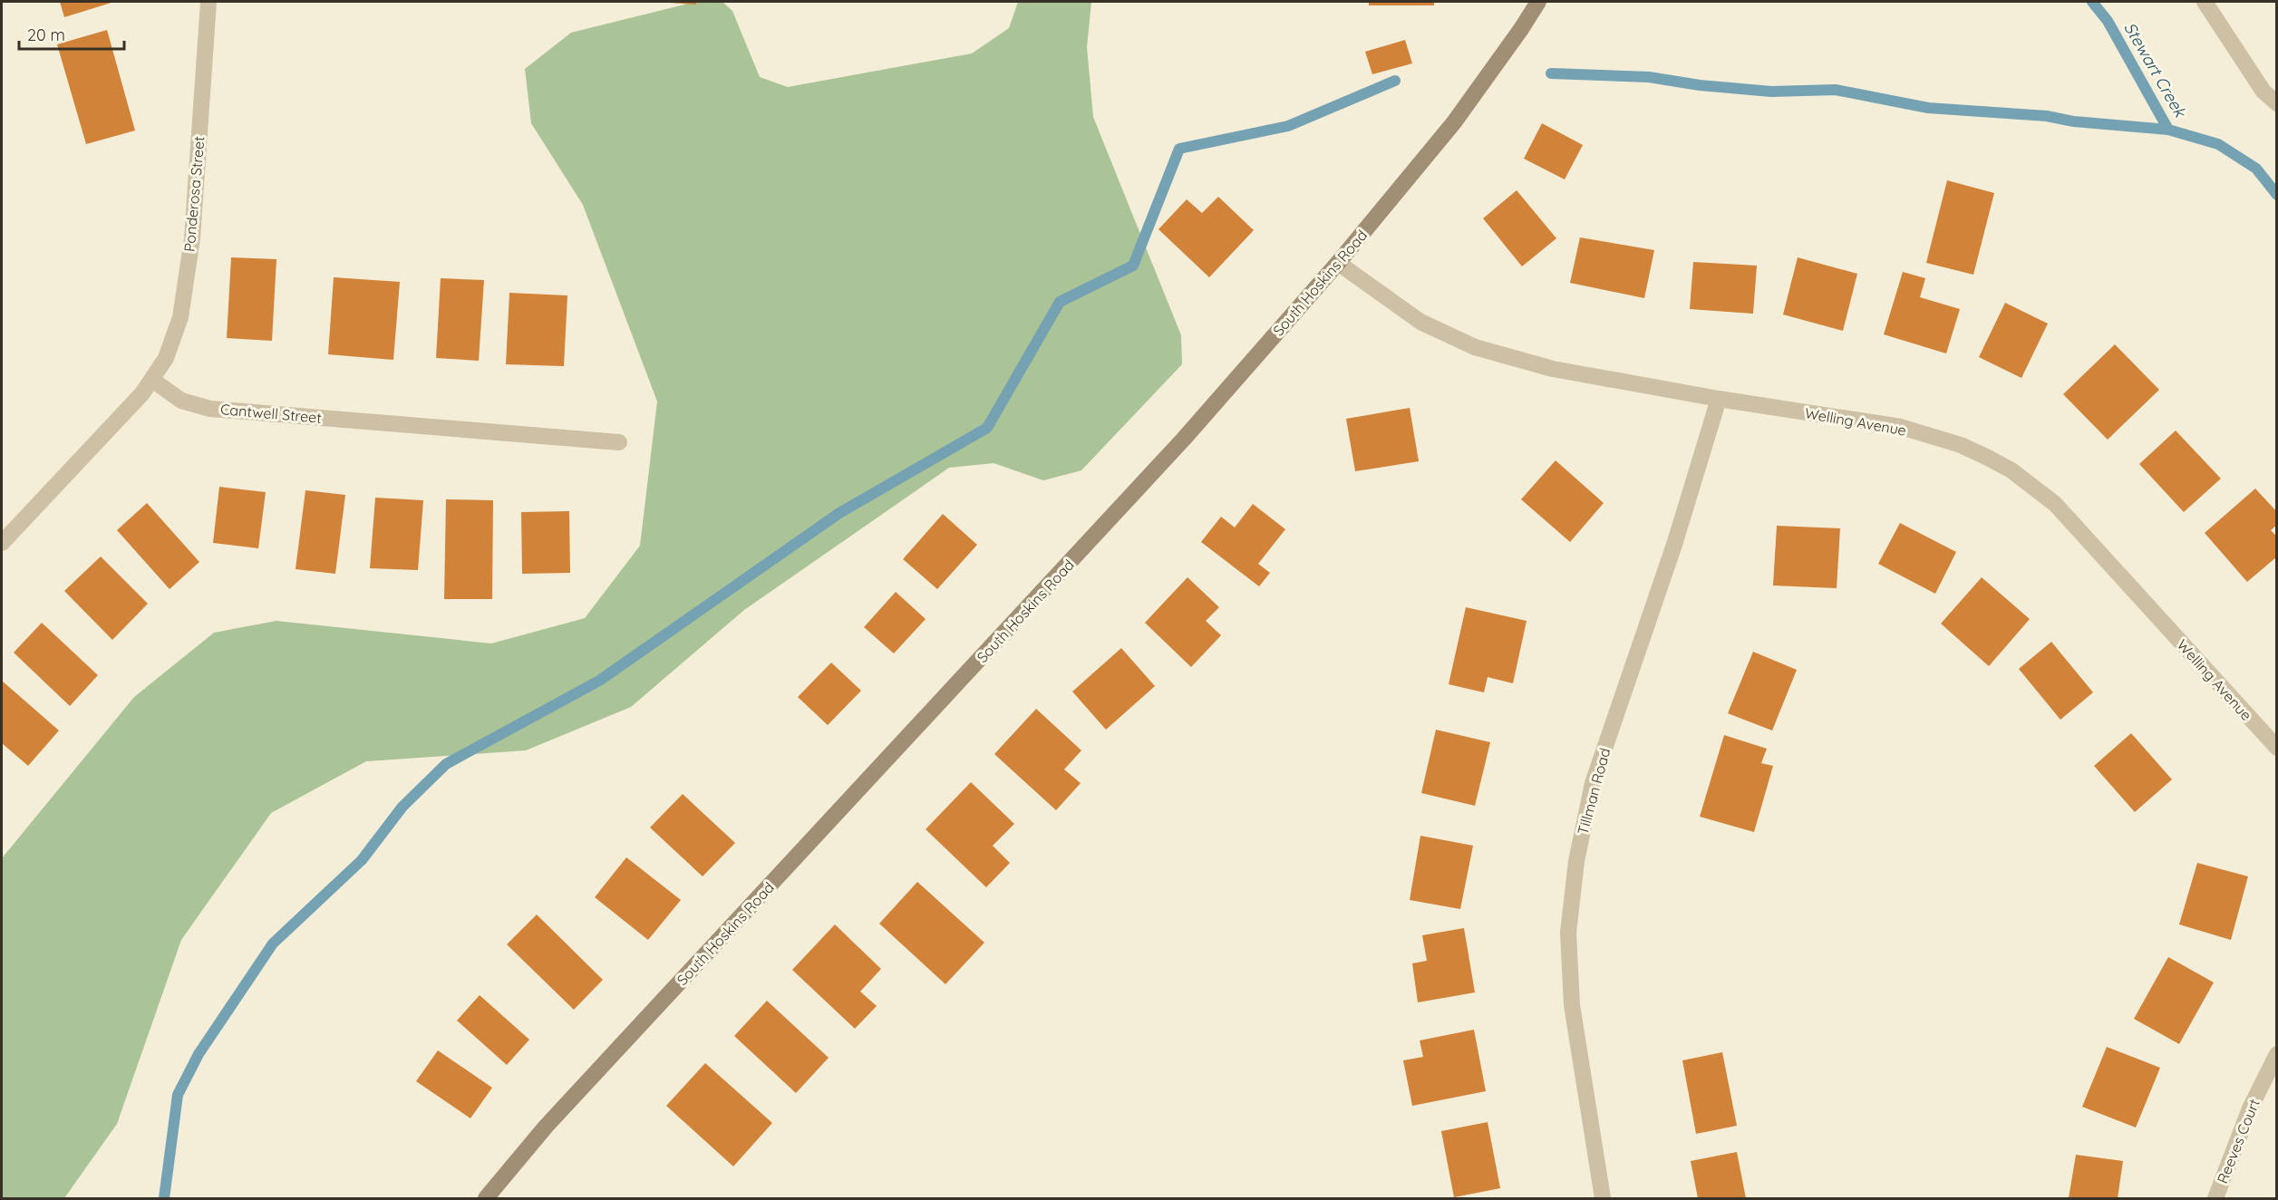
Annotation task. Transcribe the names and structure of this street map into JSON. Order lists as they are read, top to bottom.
{
  "streets": {
    "street": [
      "Ponderosa Street",
      "South Hoskins Road",
      "Cantwell Street",
      "Welling Avenue",
      "Tillman Road",
      "Reeves Court"
    ]
  },
  "crossings": [
    ["Ponderosa Street", "Cantwell Street"],
    ["South Hoskins Road", "Welling Avenue"],
    ["Welling Avenue", "Tillman Road"]
  ],
  "water": ["Stewart Creek"],
  "scale_bar": "20 m"
}
